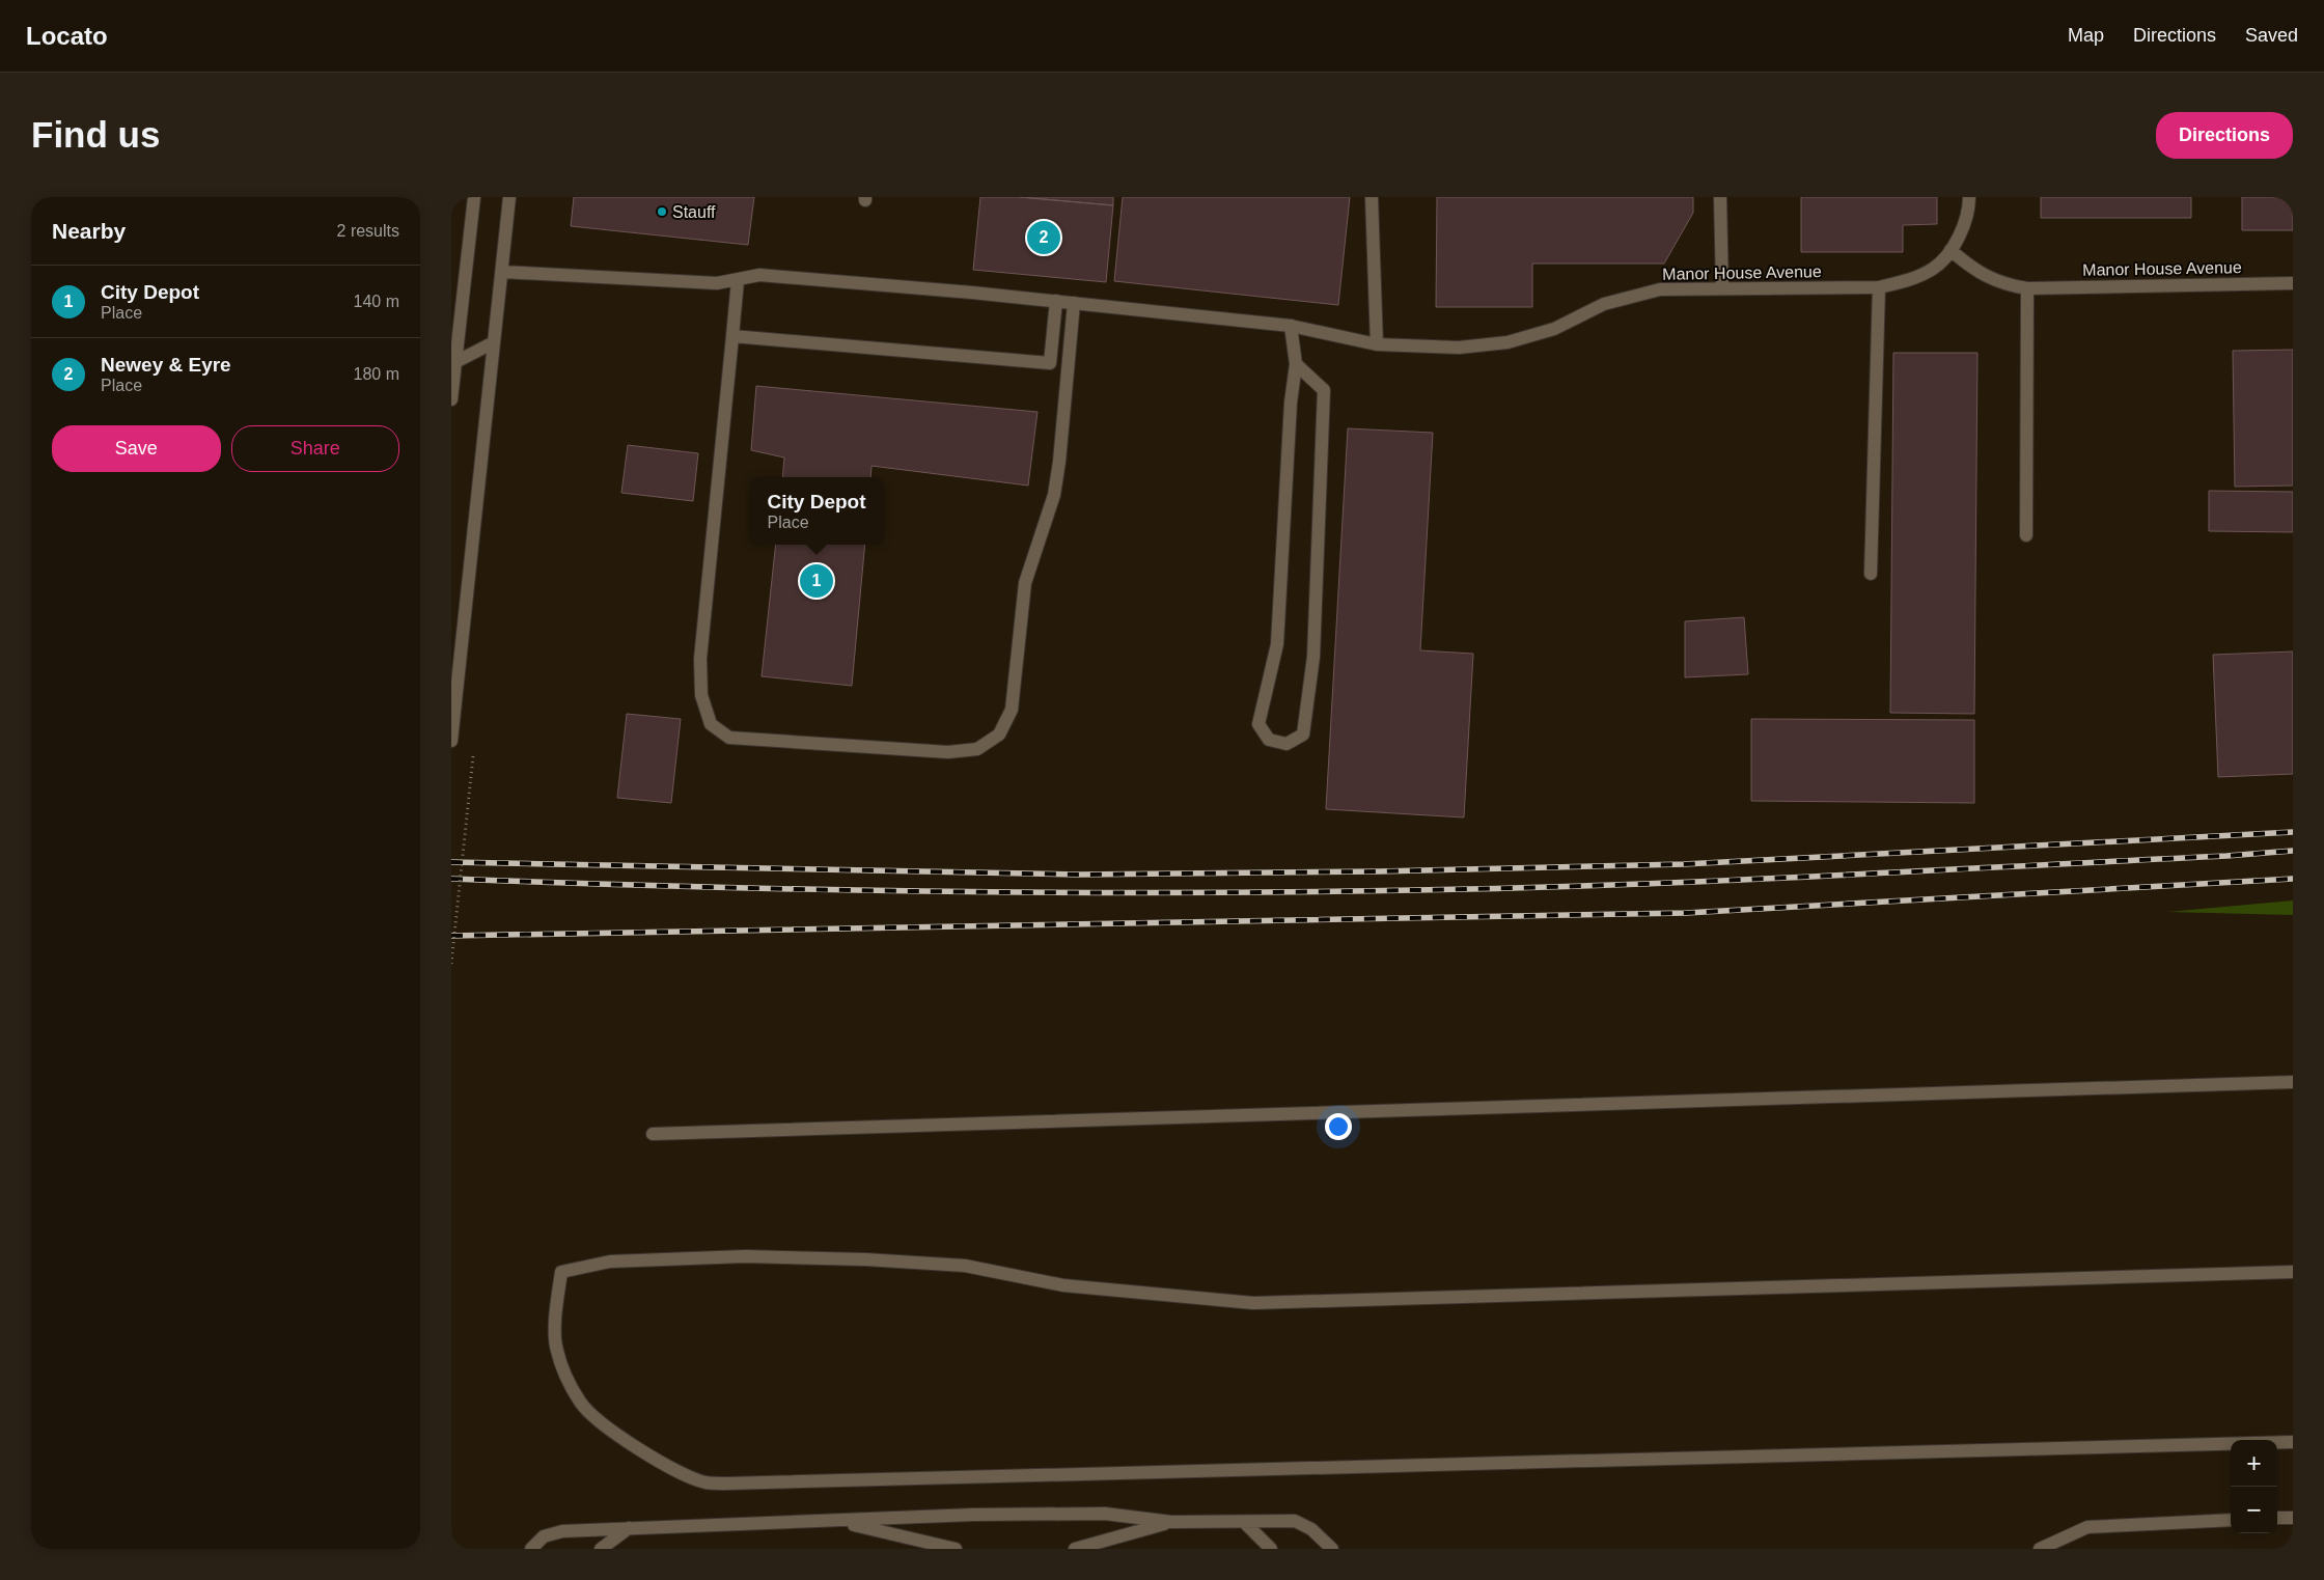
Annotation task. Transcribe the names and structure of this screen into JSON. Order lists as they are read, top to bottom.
{
  "streets": {
    "street": ["Manor House Avenue"]
  },
  "places": ["Stauff"],
  "page": {
    "header": "Locato",
    "nav": ["Map", "Directions", "Saved"],
    "buttons": [
      "Directions",
      ["Save", "Share"]
    ],
    "title": "Find us",
    "heading": ["Nearby", "2 results"],
    "pins": ["2", "1"],
    "list": [
      {
        "mark": "1",
        "name": "City Depot",
        "note": "Place",
        "value": "140 m"
      },
      {
        "mark": "2",
        "name": "Newey & Eyre",
        "note": "Place",
        "value": "180 m"
      }
    ],
    "popup": ["City Depot", "Place"],
    "map_buttons": ["+", "−"]
  }
}
